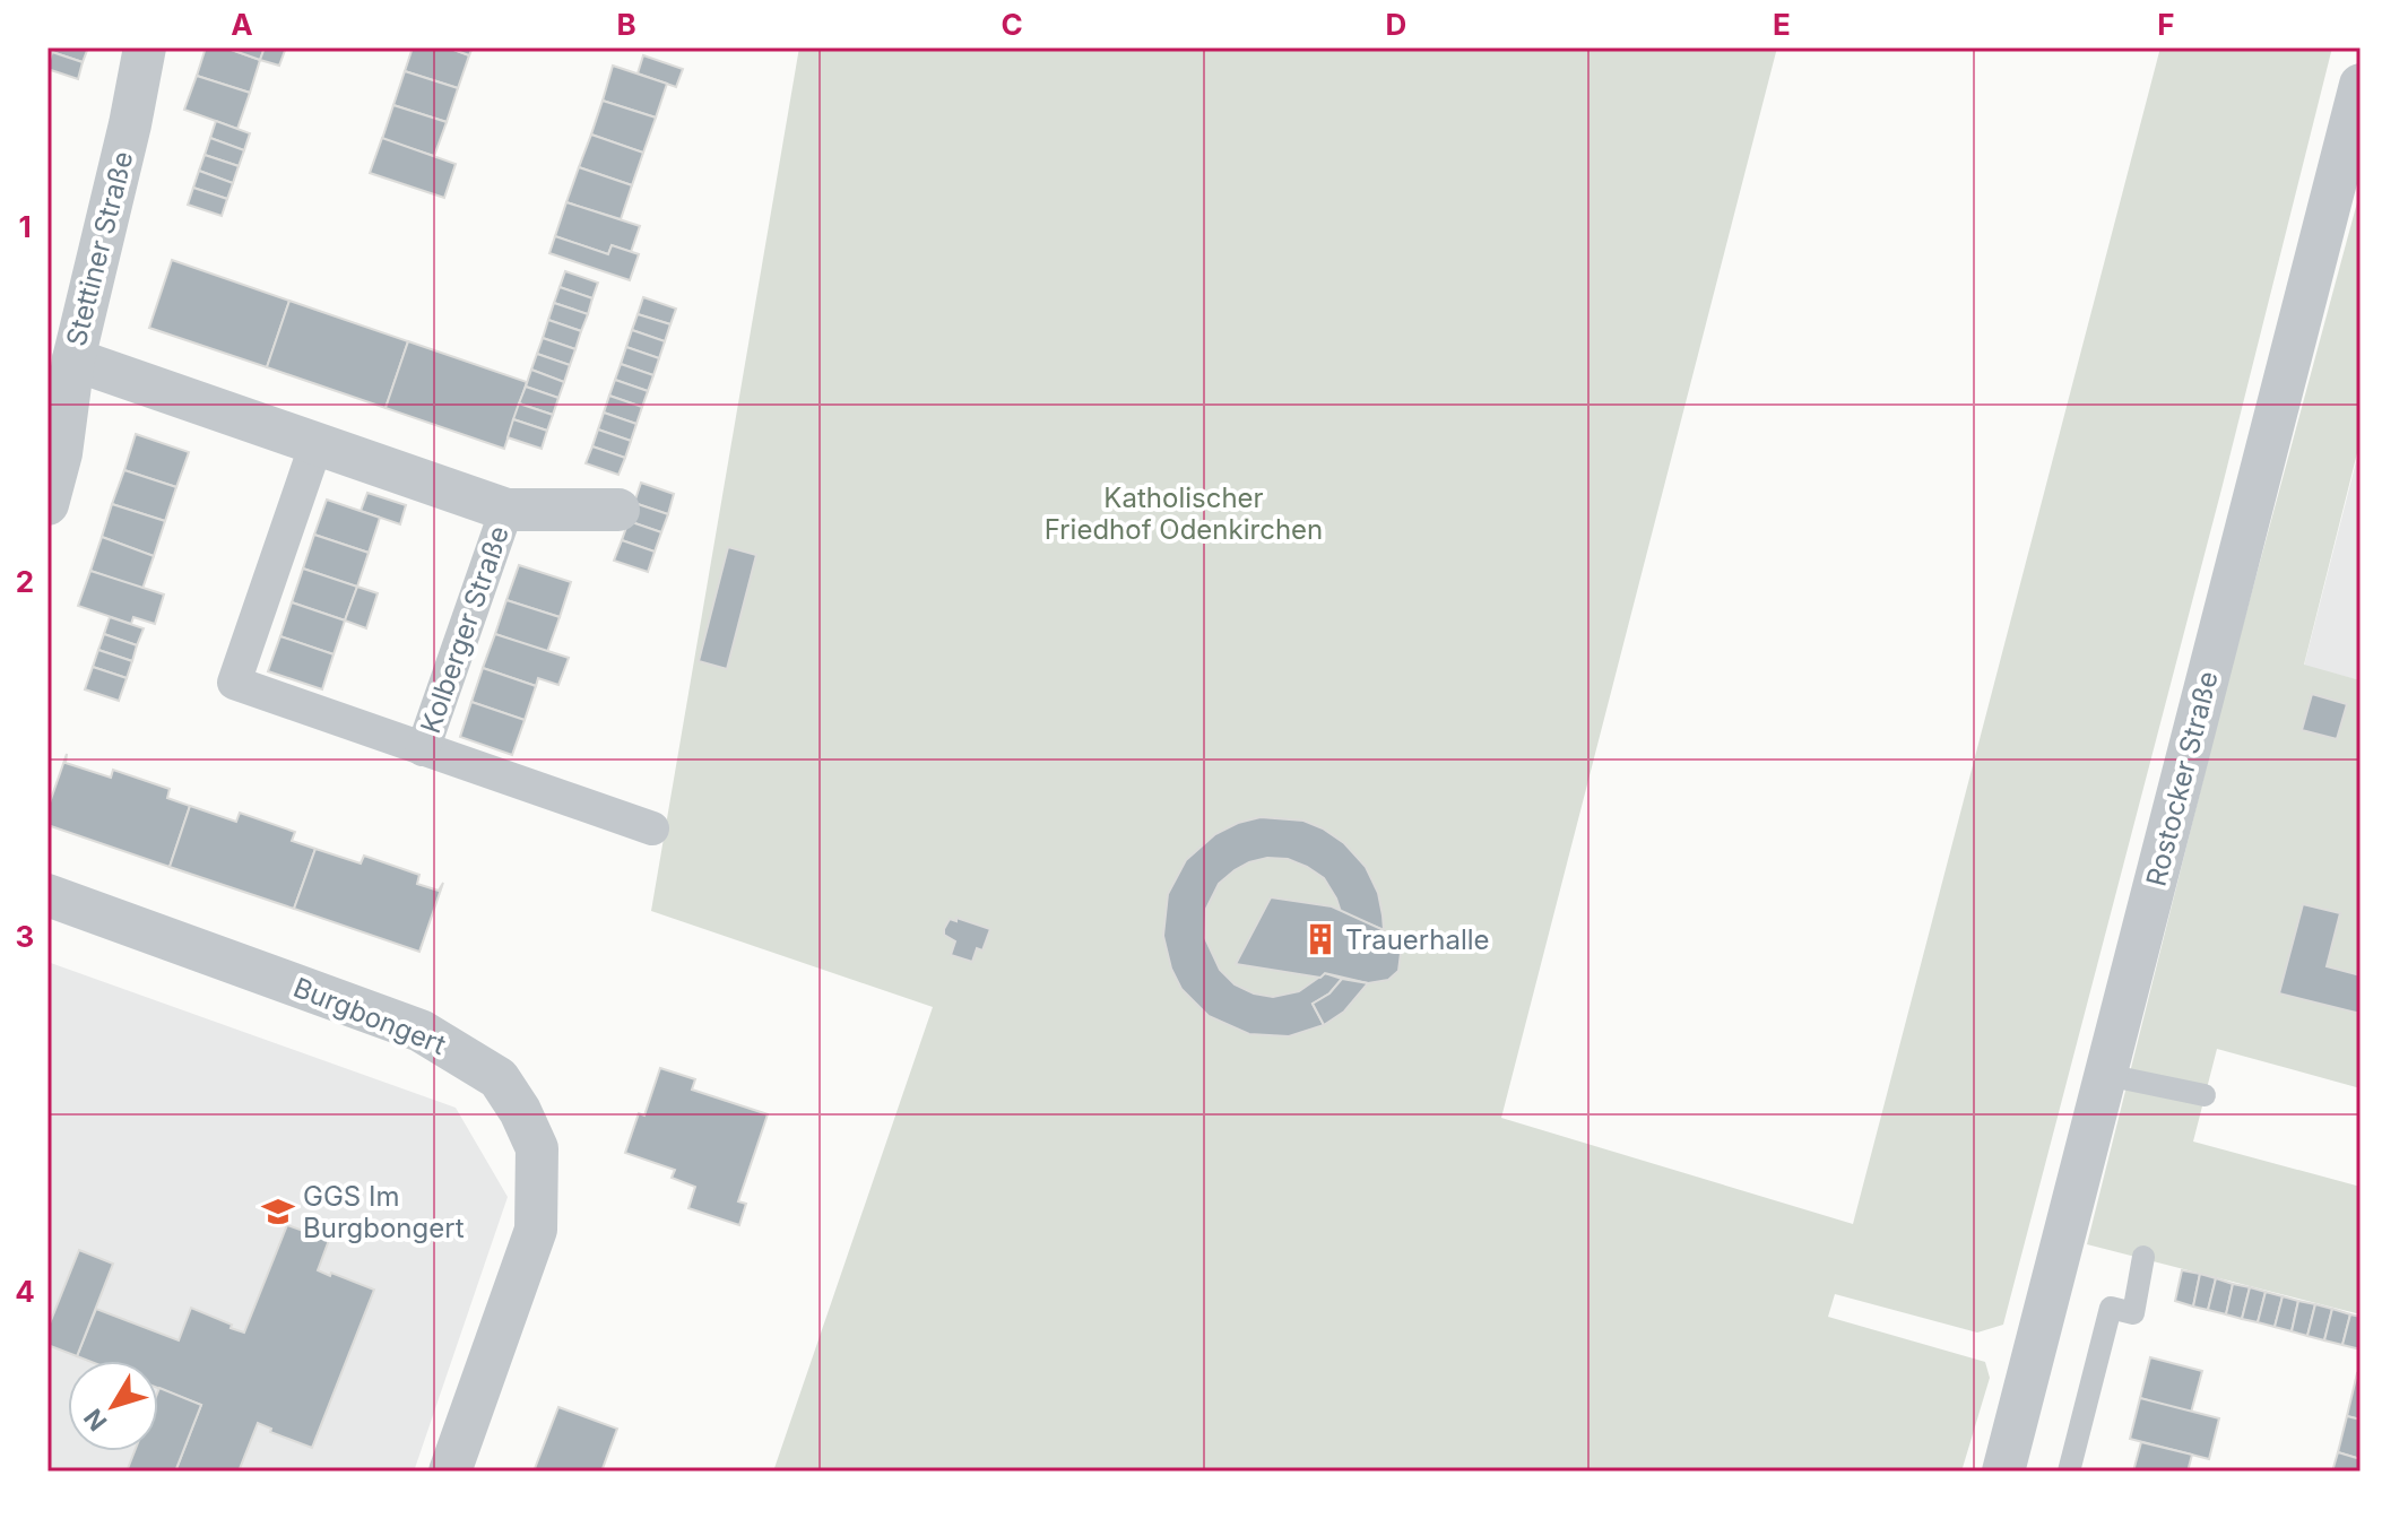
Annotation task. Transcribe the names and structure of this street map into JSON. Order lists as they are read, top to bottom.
{
  "streets": {
    "street": [
      "Stettiner Straße",
      "Kolberger Straße",
      "Rostocker Straße",
      "Burgbongert"
    ]
  },
  "crossings": [
    ["Stettiner Straße", "Kolberger Straße"]
  ],
  "parks": ["Katholischer Friedhof Odenkirchen"],
  "places": {
    "building": ["Trauerhalle"],
    "school or university": ["GGS Im Burgbongert"]
  },
  "north": "bottom left",
  "grid": {
    "columns": [
      "A",
      "B",
      "C",
      "D",
      "E",
      "F"
    ],
    "rows": [
      "1",
      "2",
      "3",
      "4"
    ]
  }
}
